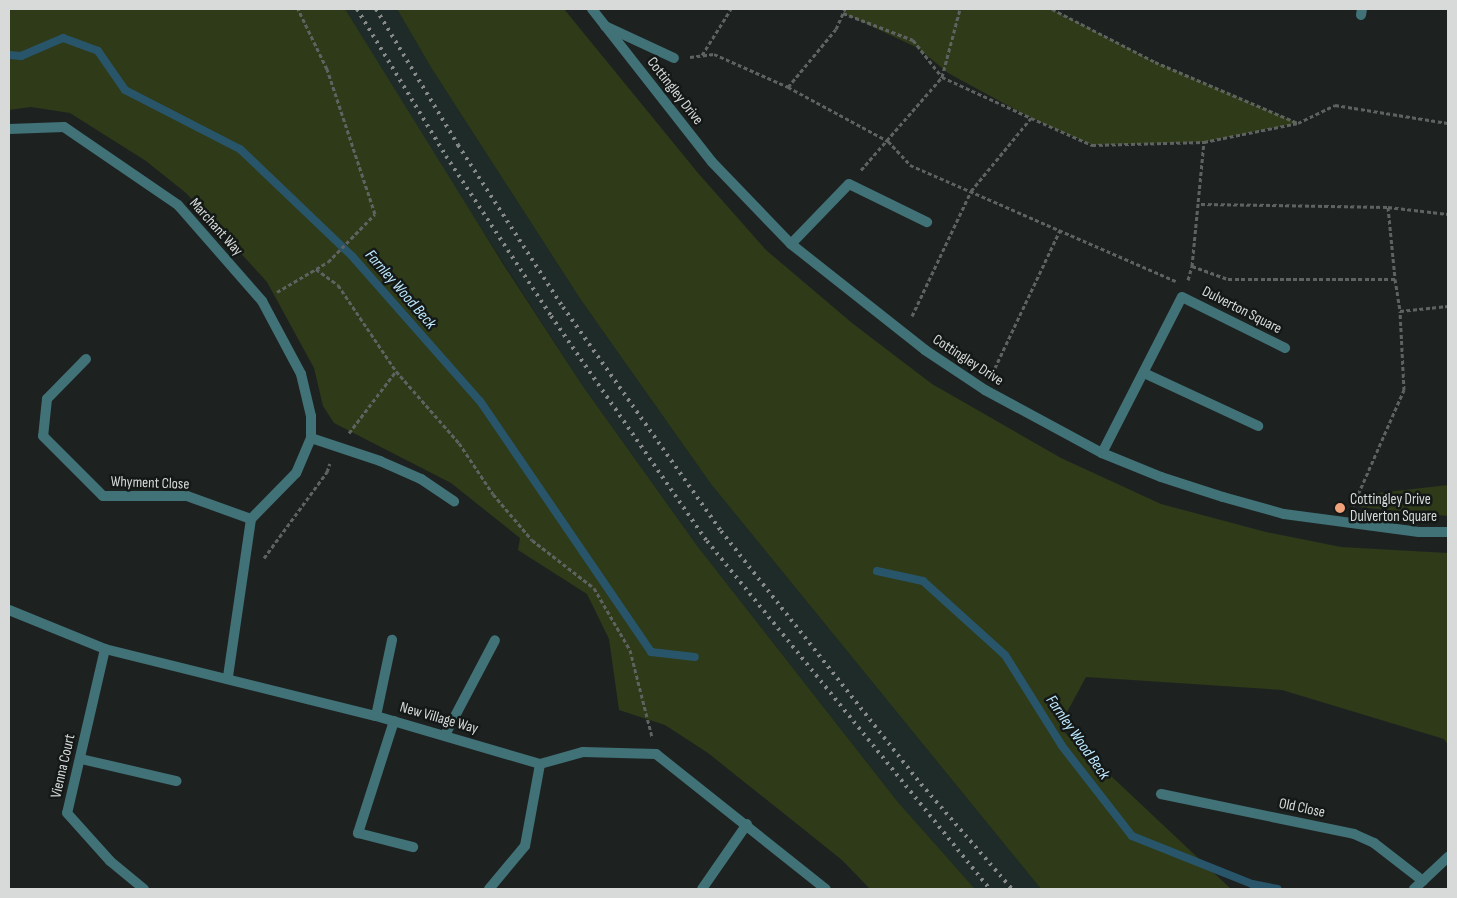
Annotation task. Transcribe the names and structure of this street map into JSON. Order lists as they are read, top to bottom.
{
  "streets": {
    "street": [
      "Cottingley Drive",
      "Marchant Way",
      "Dulverton Square",
      "Whyment Close",
      "New Village Way",
      "Vienna Court",
      "Old Close"
    ]
  },
  "crossings": [
    ["Cottingley Drive", "Dulverton Square"],
    ["Marchant Way", "Whyment Close"],
    ["New Village Way", "Vienna Court"]
  ],
  "water": ["Farnley Wood Beck"],
  "places": ["Cottingley Drive Dulverton Square"]
}
